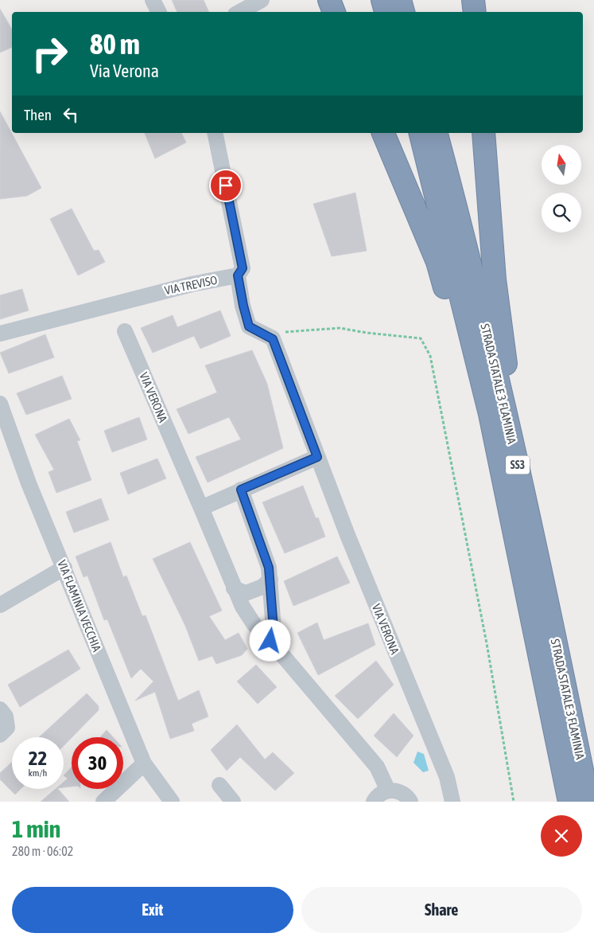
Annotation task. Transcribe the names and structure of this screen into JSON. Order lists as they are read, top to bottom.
{
  "streets": {
    "highway": ["STRADA STATALE 3 FLAMINIA", "SS3"],
    "street": ["VIA TREVISO", "VIA VERONA", "VIA FLAMINIA VECCHIA"]
  },
  "crossings": [
    ["VIA TREVISO", "VIA VERONA"]
  ],
  "north": "top",
  "page": {
    "turn": ["80 m", "Via Verona"],
    "then": "Then",
    "speed": "22 km/h",
    "limit": "30",
    "heading": ["1 min", "280 m · 06:02"],
    "buttons": ["Exit", "Share"]
  }
}
